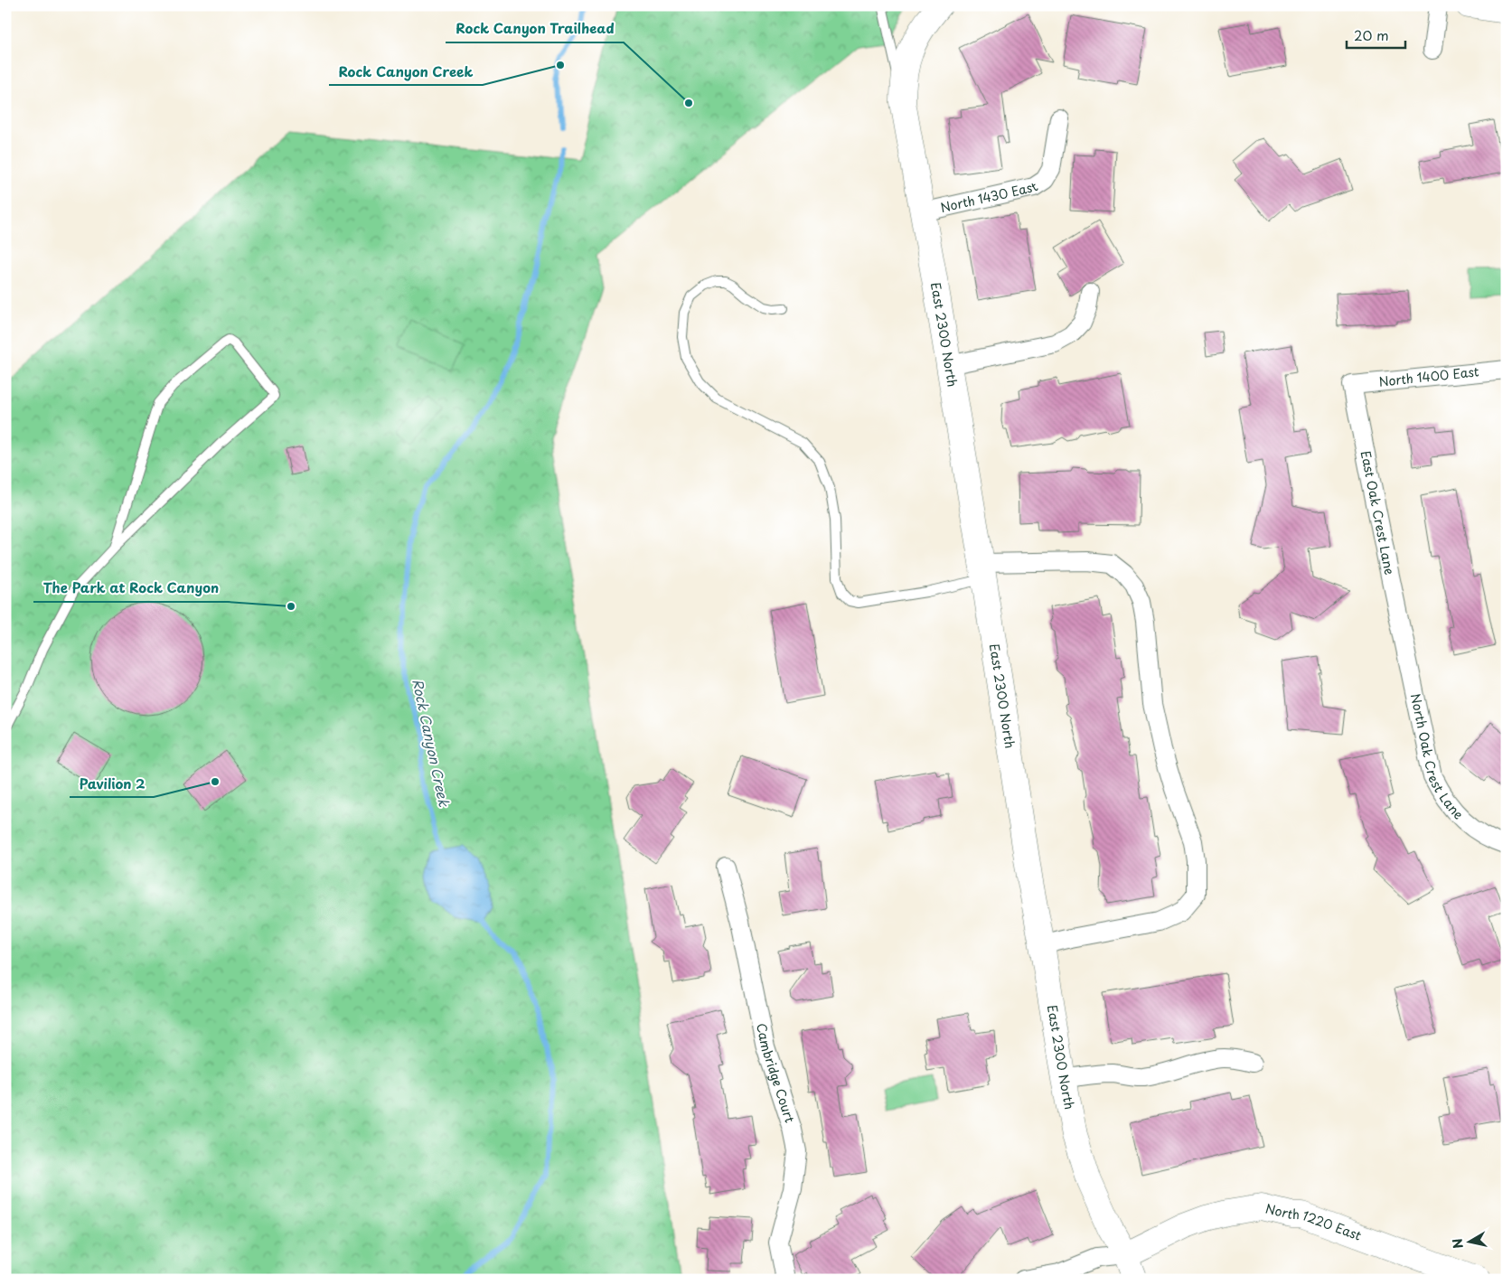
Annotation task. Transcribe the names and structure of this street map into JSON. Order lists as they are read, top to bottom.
{
  "streets": {
    "street": [
      "North 1430 East",
      "East 2300 North",
      "North 1400 East",
      "East Oak Crest Lane",
      "North Oak Crest Lane",
      "Cambridge Court",
      "North 1220 East"
    ]
  },
  "crossings": [
    ["North 1430 East", "East 2300 North"],
    ["East 2300 North", "North 1220 East"],
    ["North 1400 East", "East Oak Crest Lane"],
    ["East Oak Crest Lane", "North Oak Crest Lane"]
  ],
  "water": ["Rock Canyon Creek"],
  "places": [
    "Rock Canyon Creek",
    "Rock Canyon Trailhead",
    "The Park at Rock Canyon",
    "Pavilion 2"
  ],
  "scale_bar": "20 m",
  "north": "left"
}
